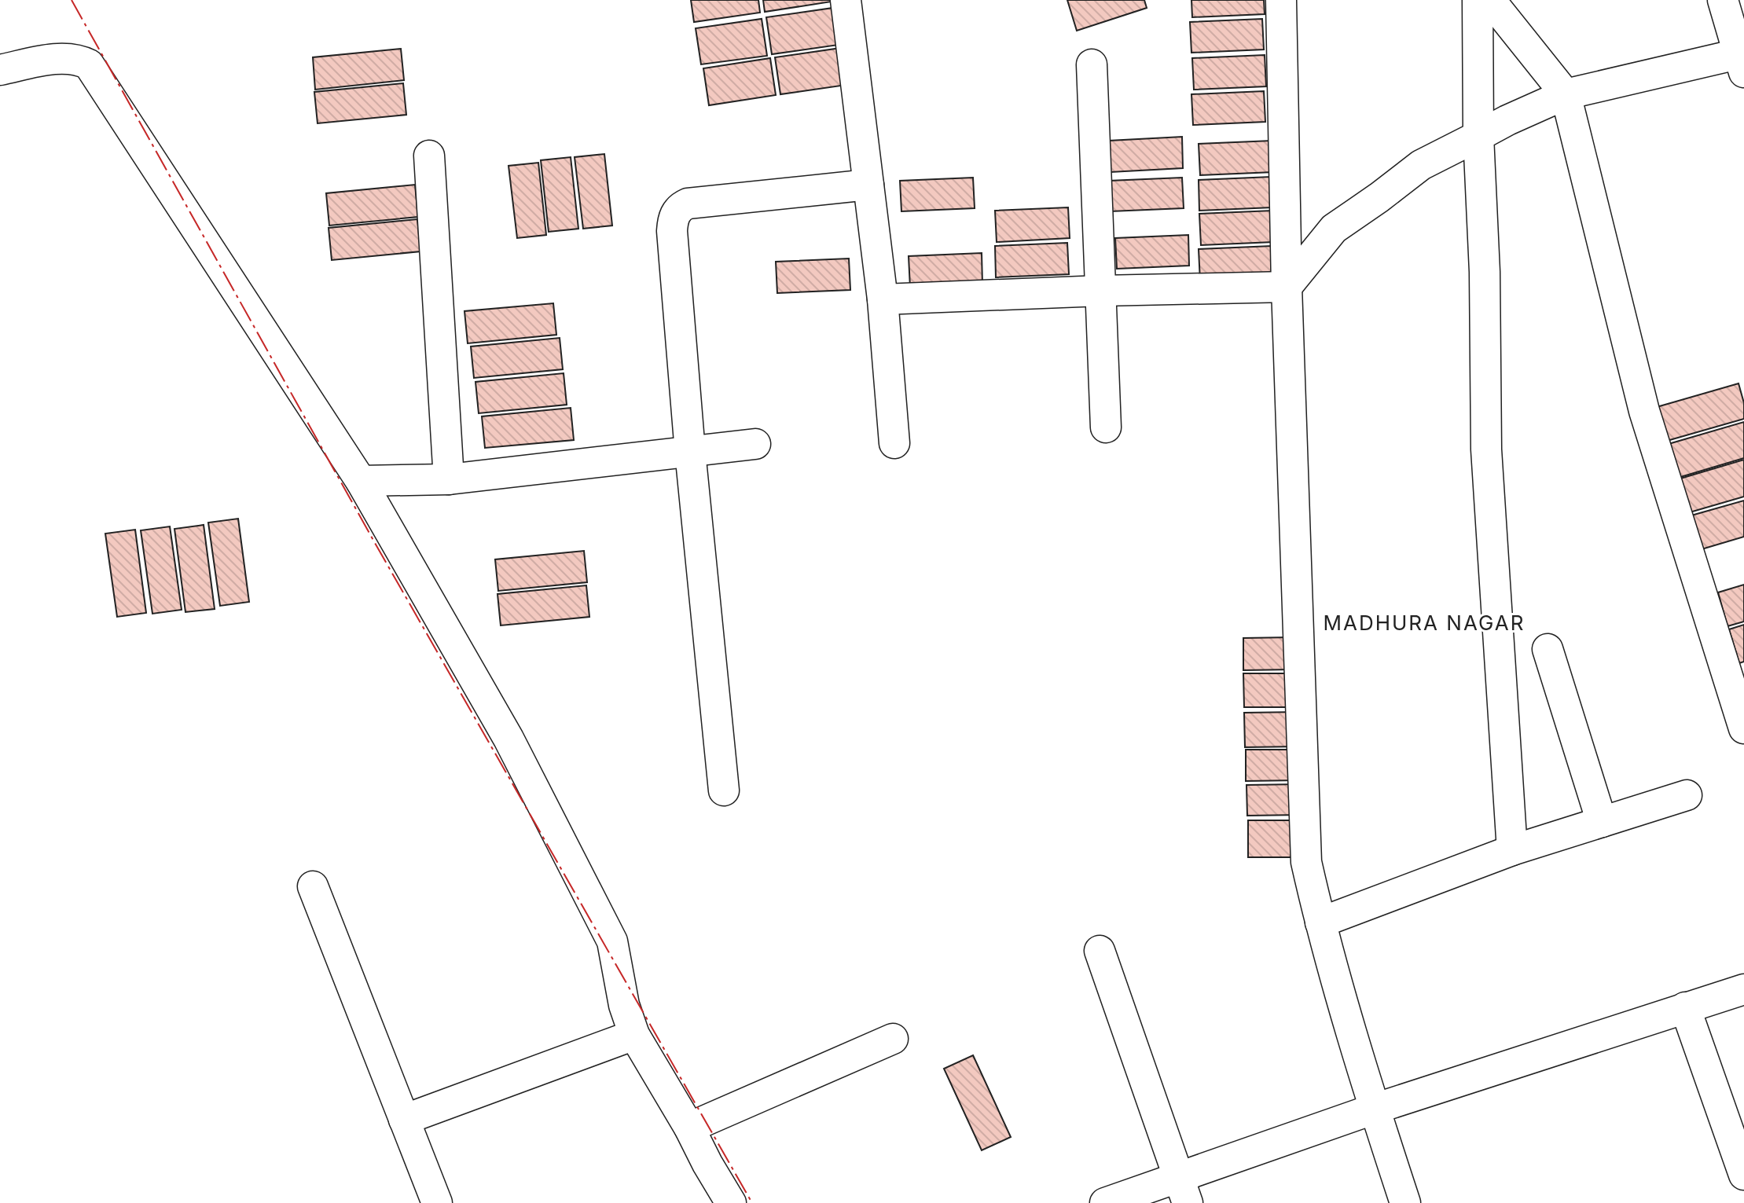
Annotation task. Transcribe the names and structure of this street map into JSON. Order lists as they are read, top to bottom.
{
  "districts": ["MADHURA NAGAR"]
}
